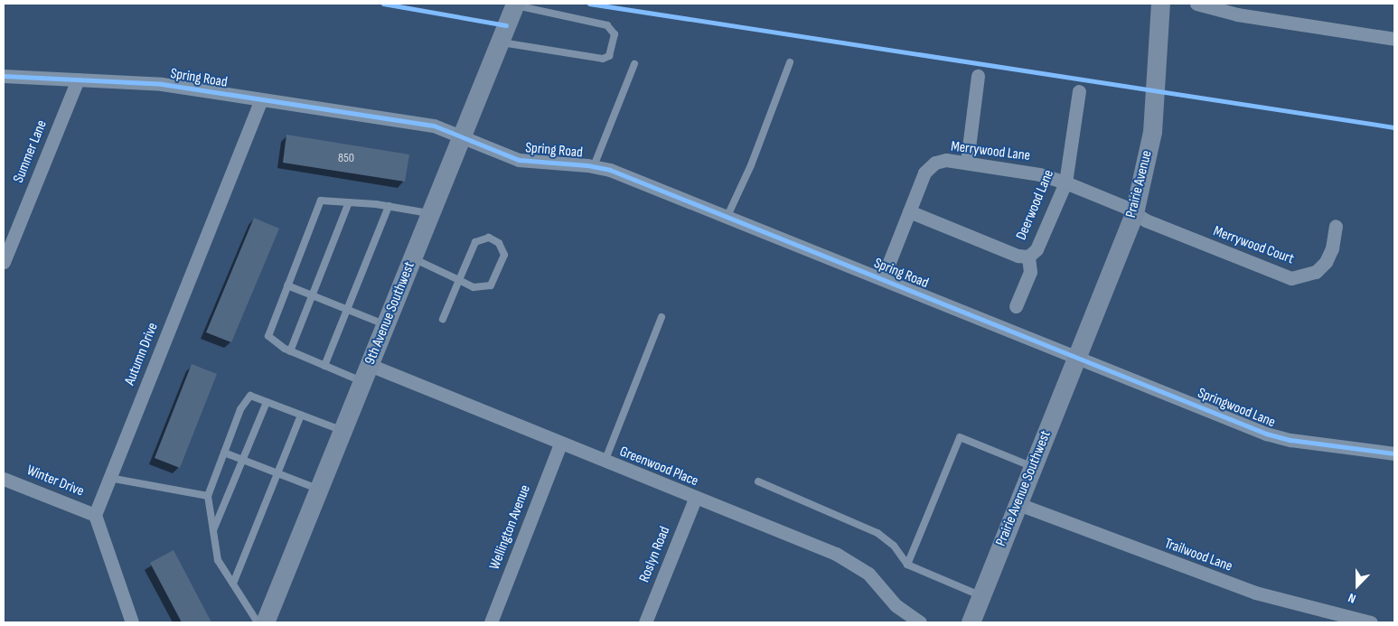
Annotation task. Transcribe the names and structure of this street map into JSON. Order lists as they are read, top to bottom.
{
  "streets": {
    "street": [
      "Spring Road",
      "Summer Lane",
      "Merrywood Lane",
      "Prairie Avenue",
      "Deerwood Lane",
      "Merrywood Court",
      "9th Avenue Southwest",
      "Autumn Drive",
      "Springwood Lane",
      "Greenwood Place",
      "Winter Drive",
      "Prairie Avenue Southwest",
      "Wellington Avenue",
      "Roslyn Road",
      "Trailwood Lane"
    ]
  },
  "crossings": [
    ["Spring Road", "Summer Lane"],
    ["Spring Road", "Merrywood Lane"],
    ["Spring Road", "Prairie Avenue"],
    ["Spring Road", "9th Avenue Southwest"],
    ["Spring Road", "Autumn Drive"],
    ["Spring Road", "Springwood Lane"],
    ["Spring Road", "Prairie Avenue Southwest"],
    ["Merrywood Lane", "Prairie Avenue"],
    ["Merrywood Lane", "Deerwood Lane"],
    ["Merrywood Lane", "Merrywood Court"],
    ["Prairie Avenue", "Merrywood Court"],
    ["Prairie Avenue", "Springwood Lane"],
    ["Prairie Avenue", "Prairie Avenue Southwest"],
    ["9th Avenue Southwest", "Greenwood Place"],
    ["Autumn Drive", "Winter Drive"],
    ["Springwood Lane", "Prairie Avenue Southwest"],
    ["Greenwood Place", "Wellington Avenue"],
    ["Greenwood Place", "Roslyn Road"],
    ["Prairie Avenue Southwest", "Trailwood Lane"]
  ],
  "house_numbers": ["850"],
  "north": "bottom"
}
